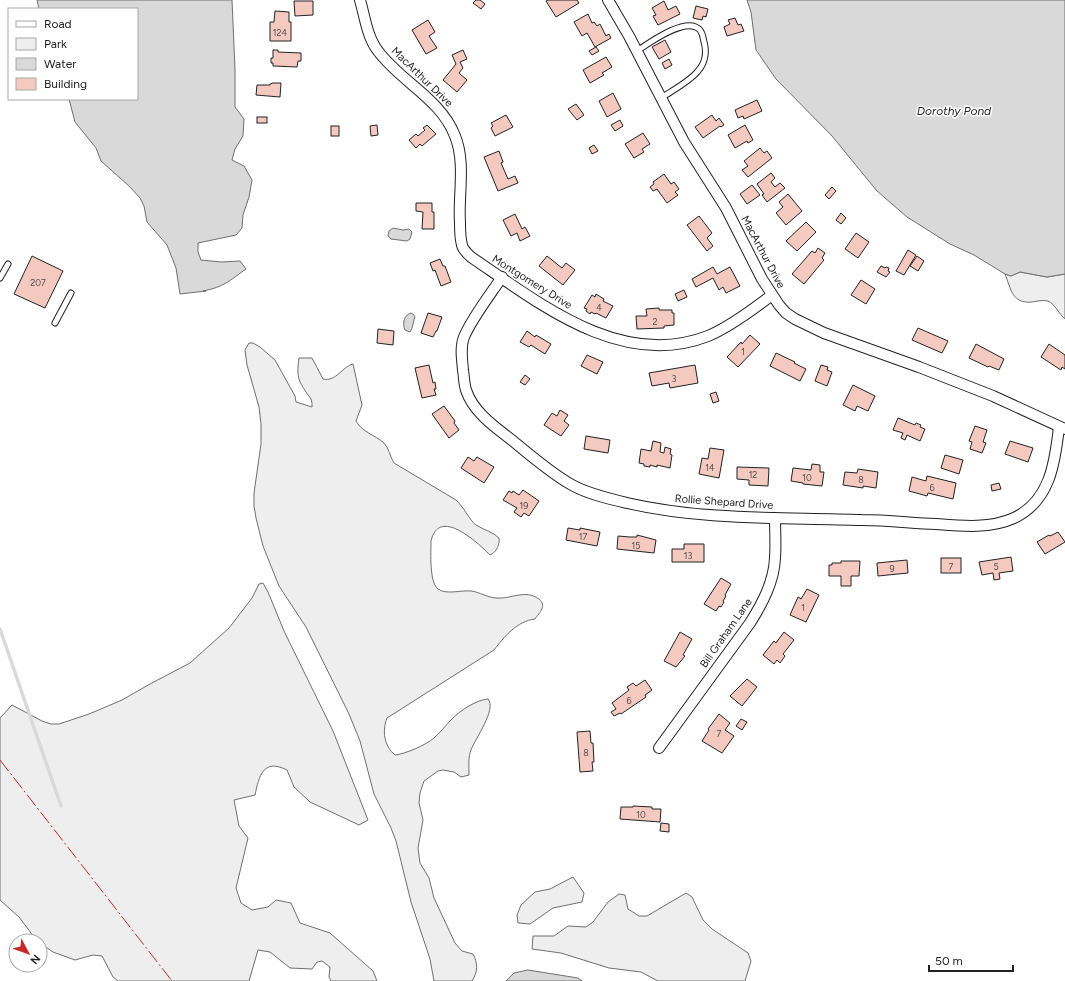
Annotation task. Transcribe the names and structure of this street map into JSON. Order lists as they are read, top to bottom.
{
  "streets": {
    "street": [
      "MacArthur Drive",
      "Montgomery Drive",
      "Rollie Shepard Drive",
      "Bill Graham Lane"
    ]
  },
  "crossings": [
    ["MacArthur Drive", "Montgomery Drive"],
    ["MacArthur Drive", "Rollie Shepard Drive"],
    ["Montgomery Drive", "Rollie Shepard Drive"],
    ["Rollie Shepard Drive", "Bill Graham Lane"]
  ],
  "water": ["Dorothy Pond"],
  "house_numbers": [
    "124",
    "207",
    "4",
    "2",
    "1",
    "3",
    "14",
    "12",
    "10",
    "8",
    "6",
    "19",
    "17",
    "15",
    "13",
    "7",
    "5",
    "9",
    "1",
    "6",
    "7",
    "8",
    "10"
  ],
  "legend": [
    "Road",
    "Park",
    "Water",
    "Building"
  ],
  "scale_bar": "50 m",
  "north": "bottom right"
}
